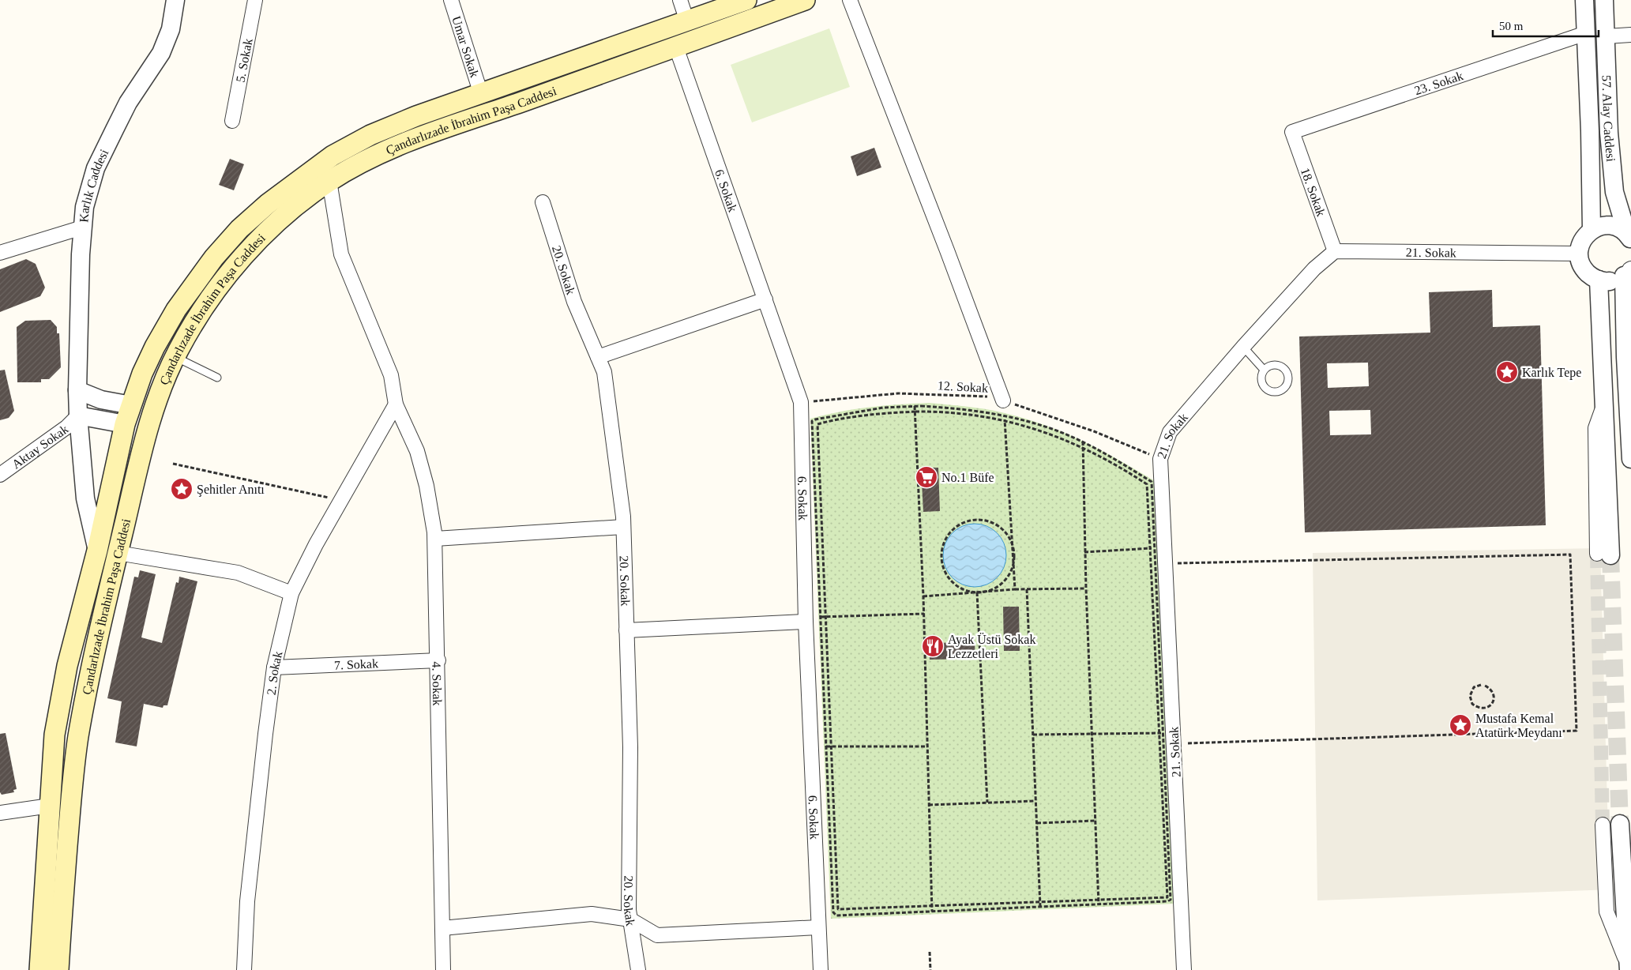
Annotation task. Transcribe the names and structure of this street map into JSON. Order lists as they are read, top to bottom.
{
  "streets": {
    "main road": ["Çandarlızade İbrahim Paşa Caddesi"],
    "street": [
      "Umar Sokak",
      "5. Sokak",
      "23. Sokak",
      "57. Alay Caddesi",
      "Karlık Caddesi",
      "6. Sokak",
      "18. Sokak",
      "21. Sokak",
      "20. Sokak",
      "Aktay Sokak",
      "7. Sokak",
      "2. Sokak",
      "4. Sokak"
    ],
    "path": ["12. Sokak"]
  },
  "crossings": [
    ["Umar Sokak", "Çandarlızade İbrahim Paşa Caddesi"],
    ["23. Sokak", "57. Alay Caddesi"],
    ["23. Sokak", "18. Sokak"],
    ["Çandarlızade İbrahim Paşa Caddesi", "Karlık Caddesi"],
    ["Çandarlızade İbrahim Paşa Caddesi", "6. Sokak"],
    ["Çandarlızade İbrahim Paşa Caddesi", "4. Sokak"],
    ["Karlık Caddesi", "Aktay Sokak"],
    ["6. Sokak", "12. Sokak"],
    ["18. Sokak", "21. Sokak"],
    ["21. Sokak", "12. Sokak"],
    ["7. Sokak", "2. Sokak"],
    ["7. Sokak", "4. Sokak"],
    ["2. Sokak", "4. Sokak"]
  ],
  "places": {
    "place": ["Karlık Tepe", "Şehitler Anıtı", "Mustafa Kemal Atatürk Meydanı"],
    "supermarket": ["No.1 Büfe"],
    "restaurant": ["Ayak Üstü Sokak Lezzetleri"]
  },
  "scale_bar": "50 m"
}
